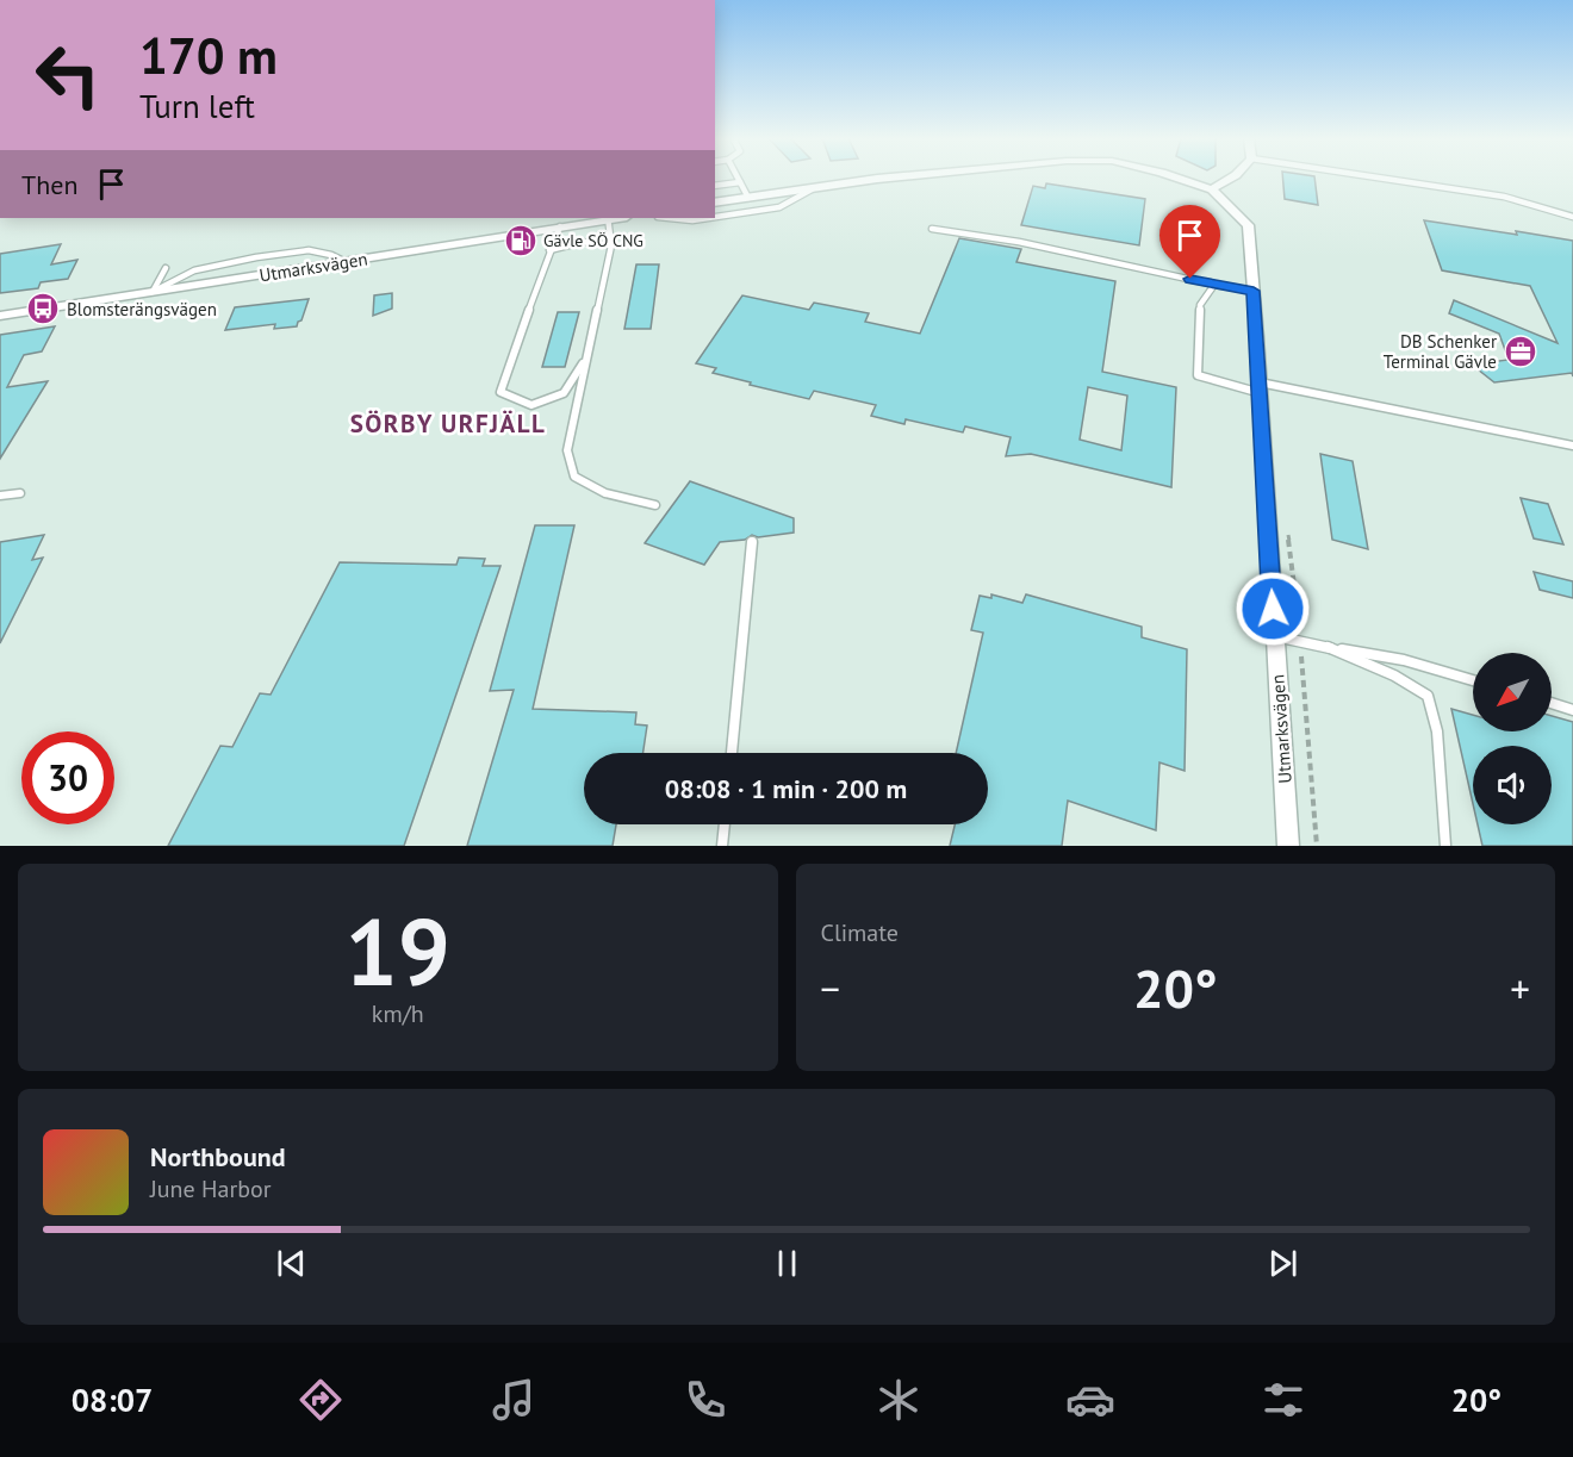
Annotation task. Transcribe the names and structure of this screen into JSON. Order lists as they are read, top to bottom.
{
  "streets": {
    "street": ["Utmarksvägen"]
  },
  "districts": ["SÖRBY URFJÄLL"],
  "places": {
    "fuel station": ["Gävle SÖ CNG"],
    "bus stop": ["Blomsterängsvägen"],
    "office": ["DB Schenker Terminal Gävle"]
  },
  "north": "bottom left",
  "page": {
    "turn": ["170 m", "Turn left"],
    "then": "Then",
    "limit": "30",
    "trip": "08:08 · 1 min · 200 m",
    "tile": [
      ["19", "km/h"],
      "Climate"
    ],
    "heat": ["−", "20°", "+"],
    "song": ["Northbound", "June Harbor"],
    "tabs": ["08:07", "20°"]
  }
}
